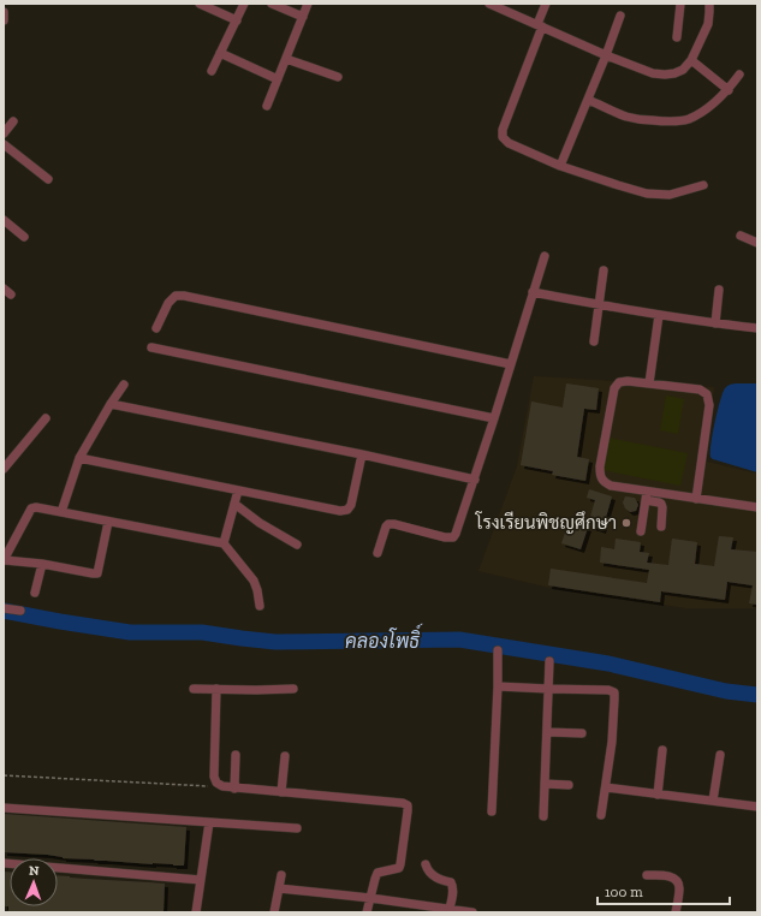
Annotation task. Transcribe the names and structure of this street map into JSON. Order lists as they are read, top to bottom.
{
  "water": ["คลองโพธิ์"],
  "places": ["โรงเรียนพิชญศึกษา"],
  "scale_bar": "100 m",
  "north": "top"
}
